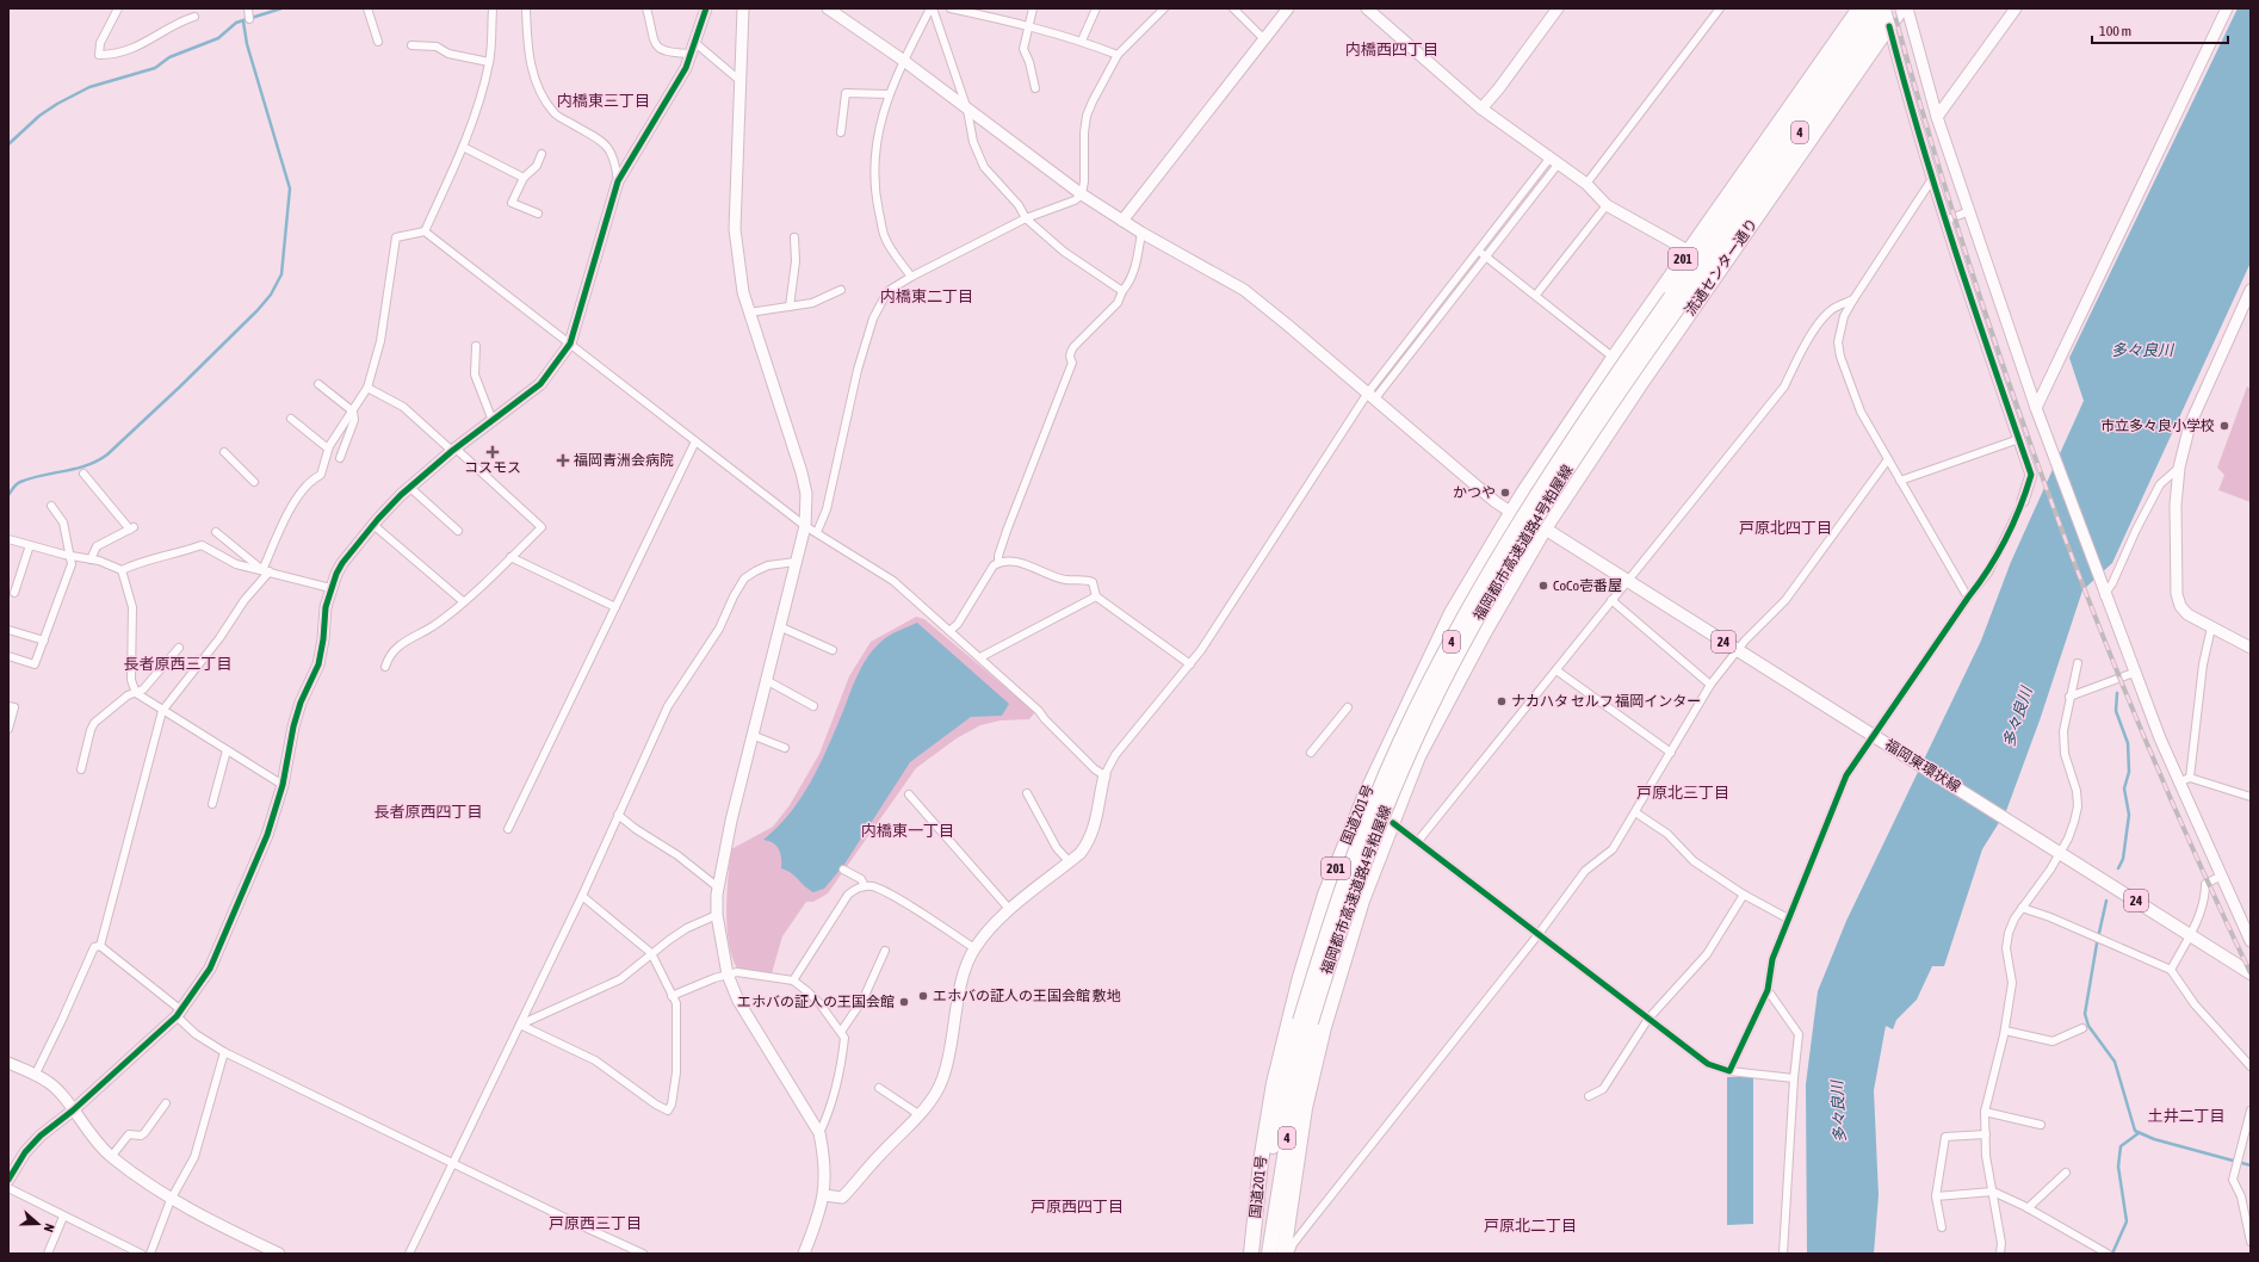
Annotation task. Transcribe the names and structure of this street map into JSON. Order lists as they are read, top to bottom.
{
  "streets": {
    "highway": [
      "4",
      "201",
      "流通センター通り",
      "福岡都市高速道路4号粕屋線",
      "国道201号"
    ],
    "main road": ["24", "福岡東環状線"]
  },
  "crossings": [
    ["201", "流通センター通り"],
    ["201", "福岡東環状線"],
    ["201", "国道201号"],
    ["流通センター通り", "福岡東環状線"]
  ],
  "districts": [
    "内橋西四丁目",
    "内橋東三丁目",
    "内橋東二丁目",
    "戸原北四丁目",
    "長者原西三丁目",
    "戸原北三丁目",
    "長者原西四丁目",
    "内橋東一丁目",
    "土井二丁目",
    "戸原西四丁目",
    "戸原西三丁目",
    "戸原北二丁目"
  ],
  "water": ["多々良川"],
  "places": {
    "other": [
      "市立多々良小学校",
      "かつや",
      "CoCo壱番屋",
      "ナカハタ セルフ 福岡インター",
      "エホバの証人の王国会館 敷地",
      "エホバの証人の王国会館"
    ],
    "health": ["コスモス", "福岡青洲会病院"]
  },
  "scale_bar": "100 m",
  "north": "right"
}
